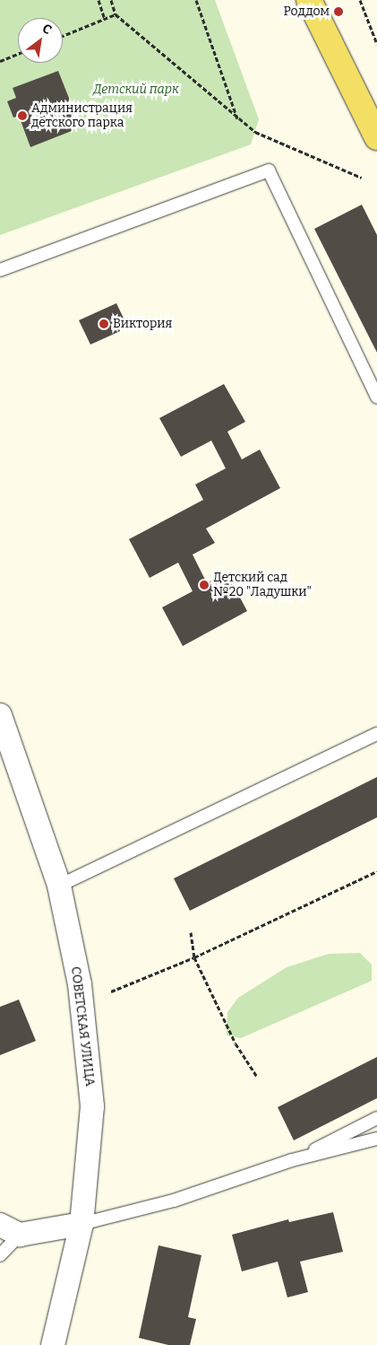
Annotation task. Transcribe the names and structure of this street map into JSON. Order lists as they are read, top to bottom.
{
  "streets": {
    "street": ["СОВЕТСКАЯ УЛИЦА"]
  },
  "parks": ["Детский парк"],
  "places": [
    "Роддом",
    "Администрация детского парка",
    "Виктория",
    "Детский сад №20 \"Ладушки\""
  ],
  "north": "top right"
}
